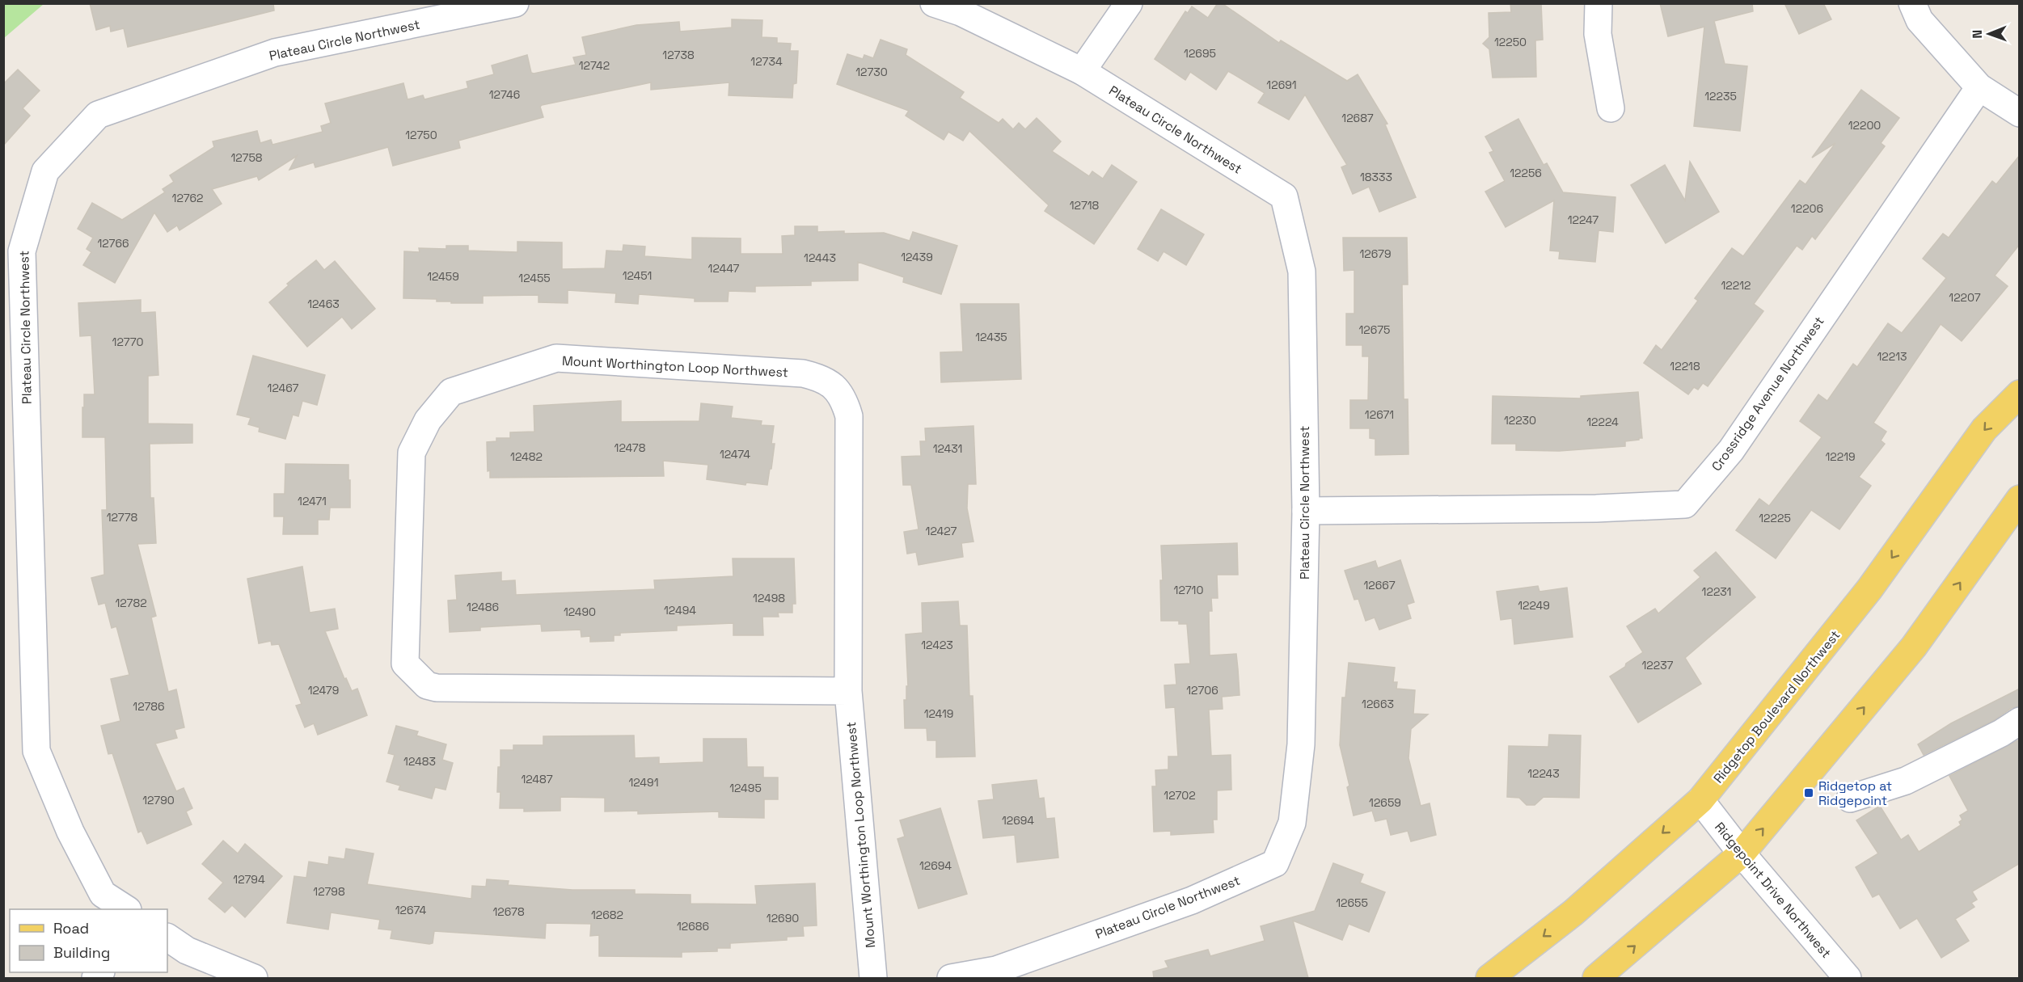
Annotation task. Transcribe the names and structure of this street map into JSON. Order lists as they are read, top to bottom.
{
  "streets": {
    "main road": ["Ridgetop Boulevard Northwest"],
    "street": [
      "Plateau Circle Northwest",
      "Mount Worthington Loop Northwest",
      "Crossridge Avenue Northwest",
      "Ridgepoint Drive Northwest"
    ]
  },
  "crossings": [
    ["Plateau Circle Northwest", "Crossridge Avenue Northwest"],
    ["Ridgetop Boulevard Northwest", "Ridgepoint Drive Northwest"]
  ],
  "places": {
    "transit": ["Ridgetop at Ridgepoint"]
  },
  "house_numbers": [
    "12250",
    "12695",
    "12738",
    "12734",
    "12742",
    "12730",
    "12691",
    "12746",
    "12235",
    "12687",
    "12200",
    "12750",
    "12758",
    "12256",
    "18333",
    "12762",
    "12718",
    "12206",
    "12247",
    "12766",
    "12679",
    "12439",
    "12443",
    "12447",
    "12451",
    "12459",
    "12455",
    "12212",
    "12207",
    "12463",
    "12675",
    "12435",
    "12770",
    "12213",
    "12218",
    "12467",
    "12671",
    "12230",
    "12224",
    "12478",
    "12431",
    "12474",
    "12482",
    "12219",
    "12471",
    "12778",
    "12225",
    "12427",
    "12667",
    "12710",
    "12231",
    "12498",
    "12782",
    "12249",
    "12486",
    "12494",
    "12490",
    "12423",
    "12237",
    "12479",
    "12706",
    "12663",
    "12786",
    "12419",
    "12483",
    "12243",
    "12487",
    "12491",
    "12495",
    "12702",
    "12790",
    "12659",
    "12694",
    "12694",
    "12794",
    "12798",
    "12655",
    "12674",
    "12678",
    "12682",
    "12690",
    "12686"
  ],
  "legend": ["Road", "Building"],
  "north": "left"
}
